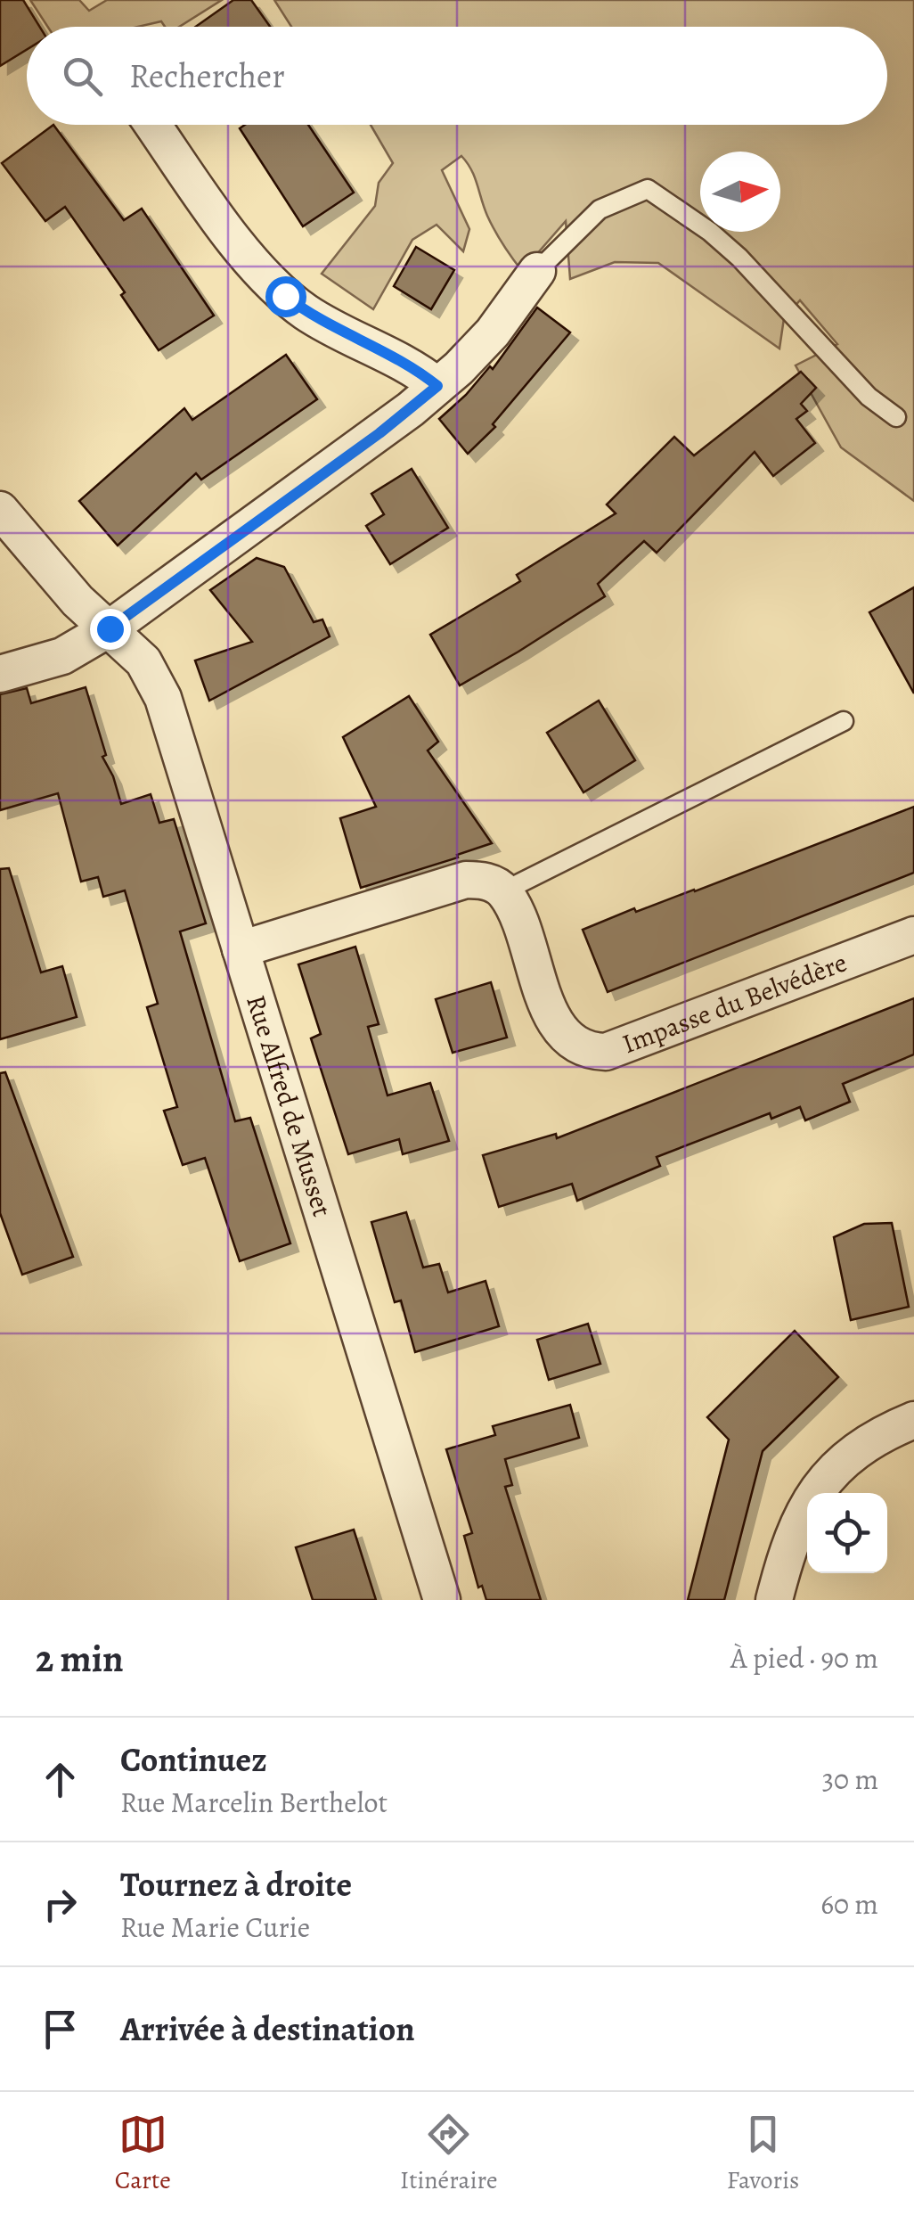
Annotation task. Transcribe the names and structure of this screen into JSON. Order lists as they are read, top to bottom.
{
  "streets": {
    "street": ["Impasse du Belvédère", "Rue Alfred de Musset"]
  },
  "north": "right",
  "page": {
    "search": "Rechercher",
    "heading": ["2 min", "À pied · 90 m"],
    "list": [
      ["Continuez", "Rue Marcelin Berthelot", "30 m"],
      ["Tournez à droite", "Rue Marie Curie", "60 m"],
      "Arrivée à destination"
    ],
    "nav": ["Carte", "Itinéraire", "Favoris"]
  }
}
